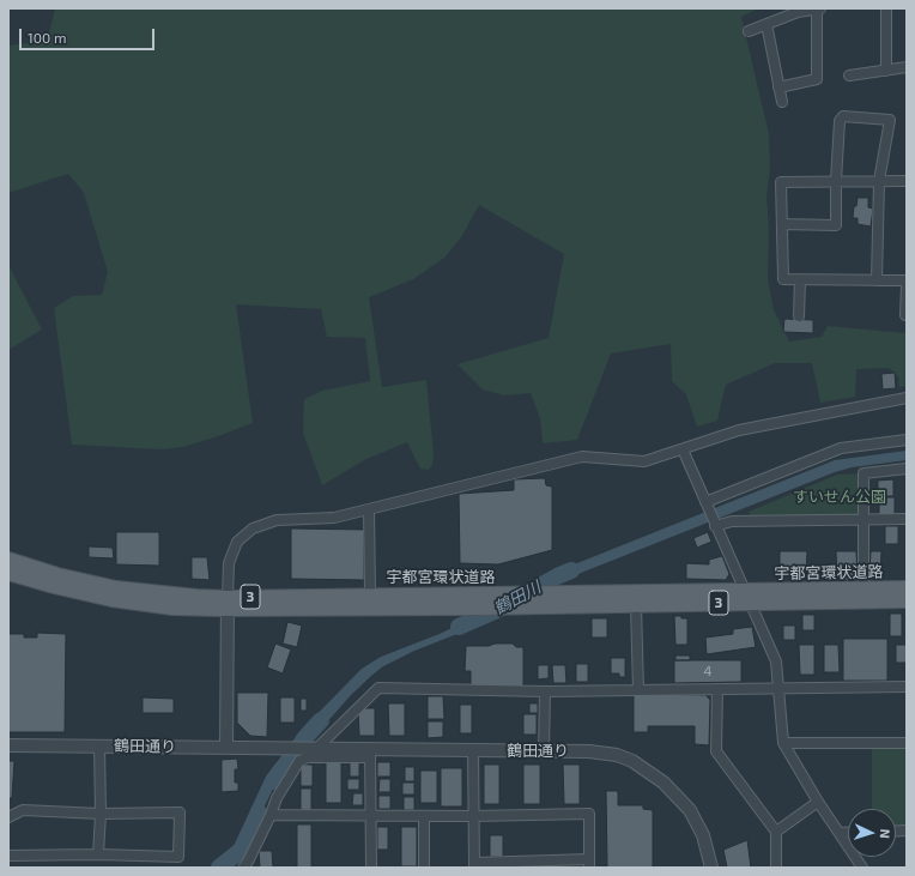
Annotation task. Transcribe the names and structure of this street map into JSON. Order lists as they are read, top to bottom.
{
  "streets": {
    "main road": ["宇都宮環状道路", "3"],
    "street": ["鶴田通り"]
  },
  "water": ["鶴田川"],
  "parks": ["すいせん公園"],
  "house_numbers": ["４"],
  "scale_bar": "100 m",
  "north": "right"
}
